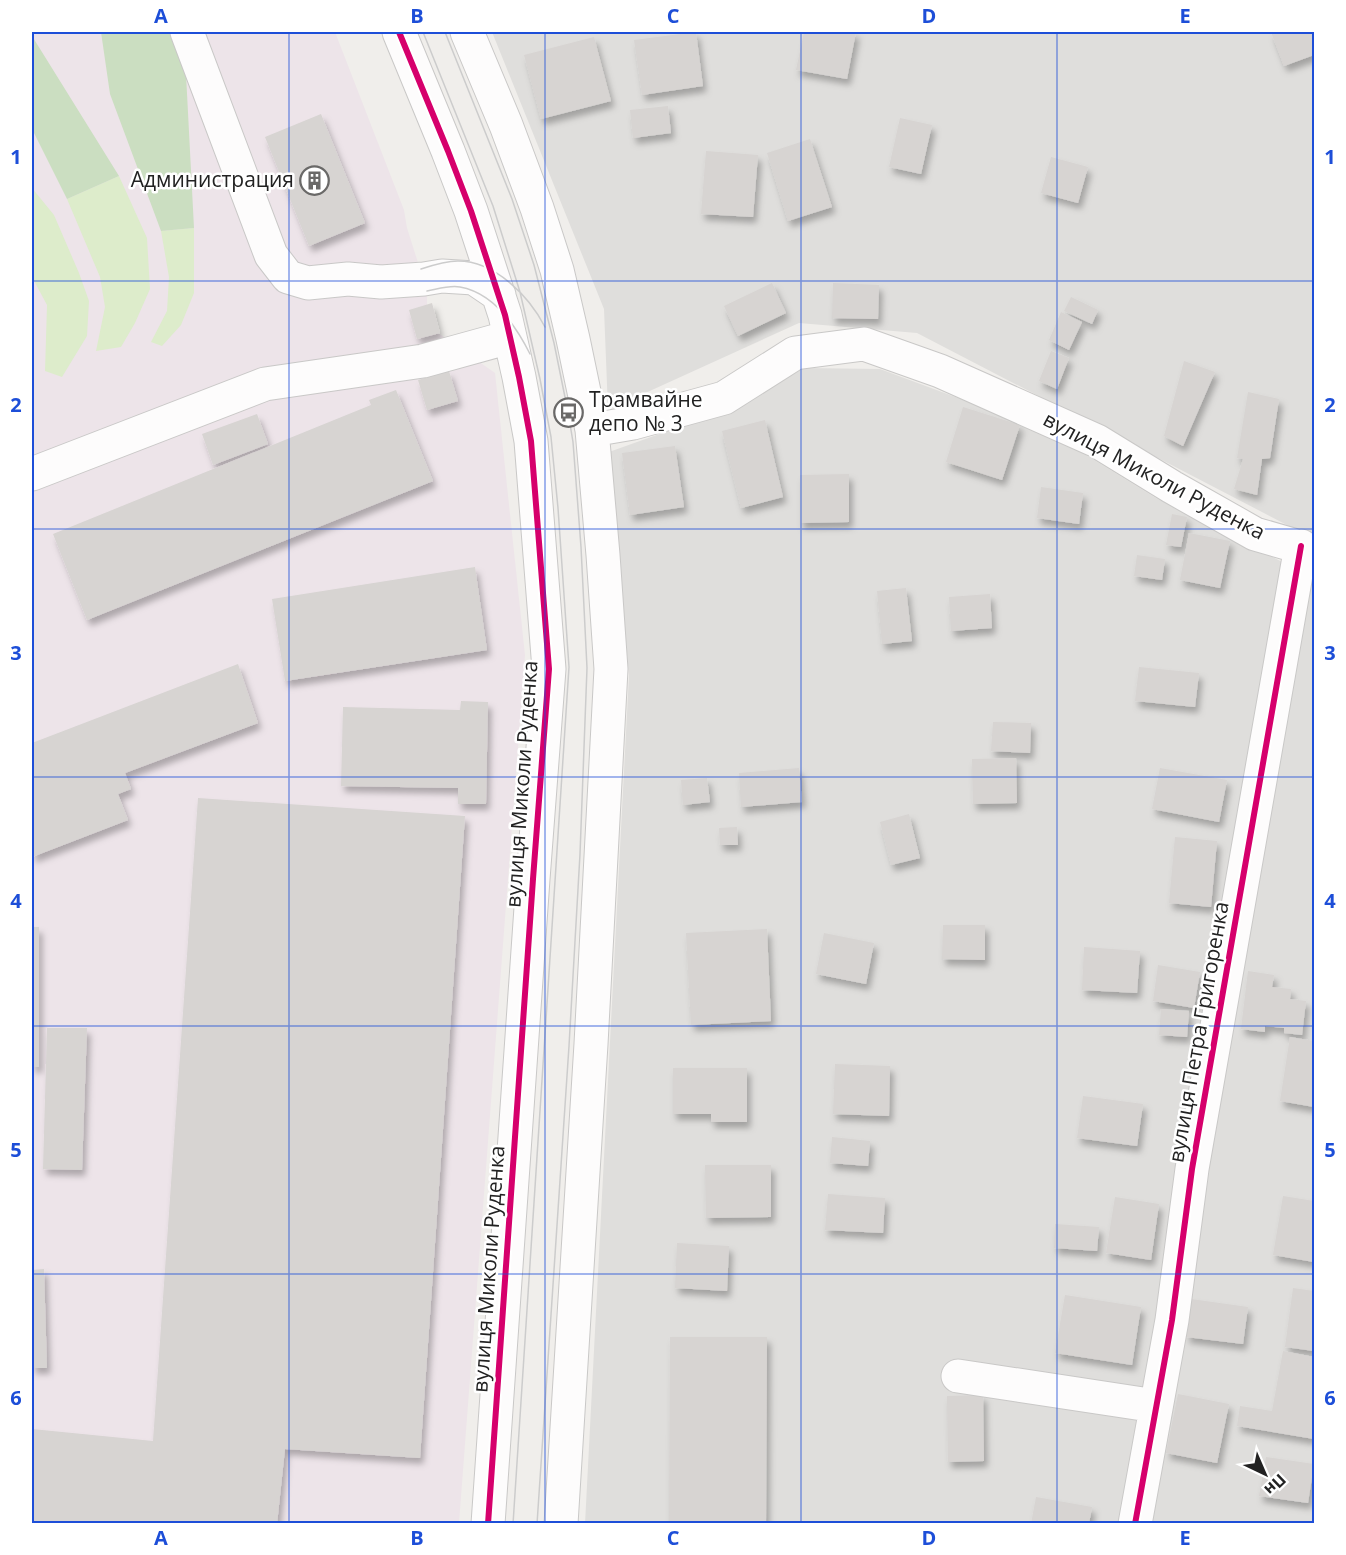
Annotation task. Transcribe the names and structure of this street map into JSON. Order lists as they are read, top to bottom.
{
  "streets": {
    "street": ["вулиця Миколи Руденка", "вулиця Петра Григоренка"]
  },
  "crossings": [
    ["вулиця Миколи Руденка", "вулиця Петра Григоренка"]
  ],
  "places": {
    "building": ["Администрация"],
    "bus stop": ["Трамвайне депо № 3"]
  },
  "north": "bottom right",
  "grid": {
    "columns": [
      "A",
      "B",
      "C",
      "D",
      "E"
    ],
    "rows": [
      "1",
      "2",
      "3",
      "4",
      "5",
      "6"
    ]
  }
}
